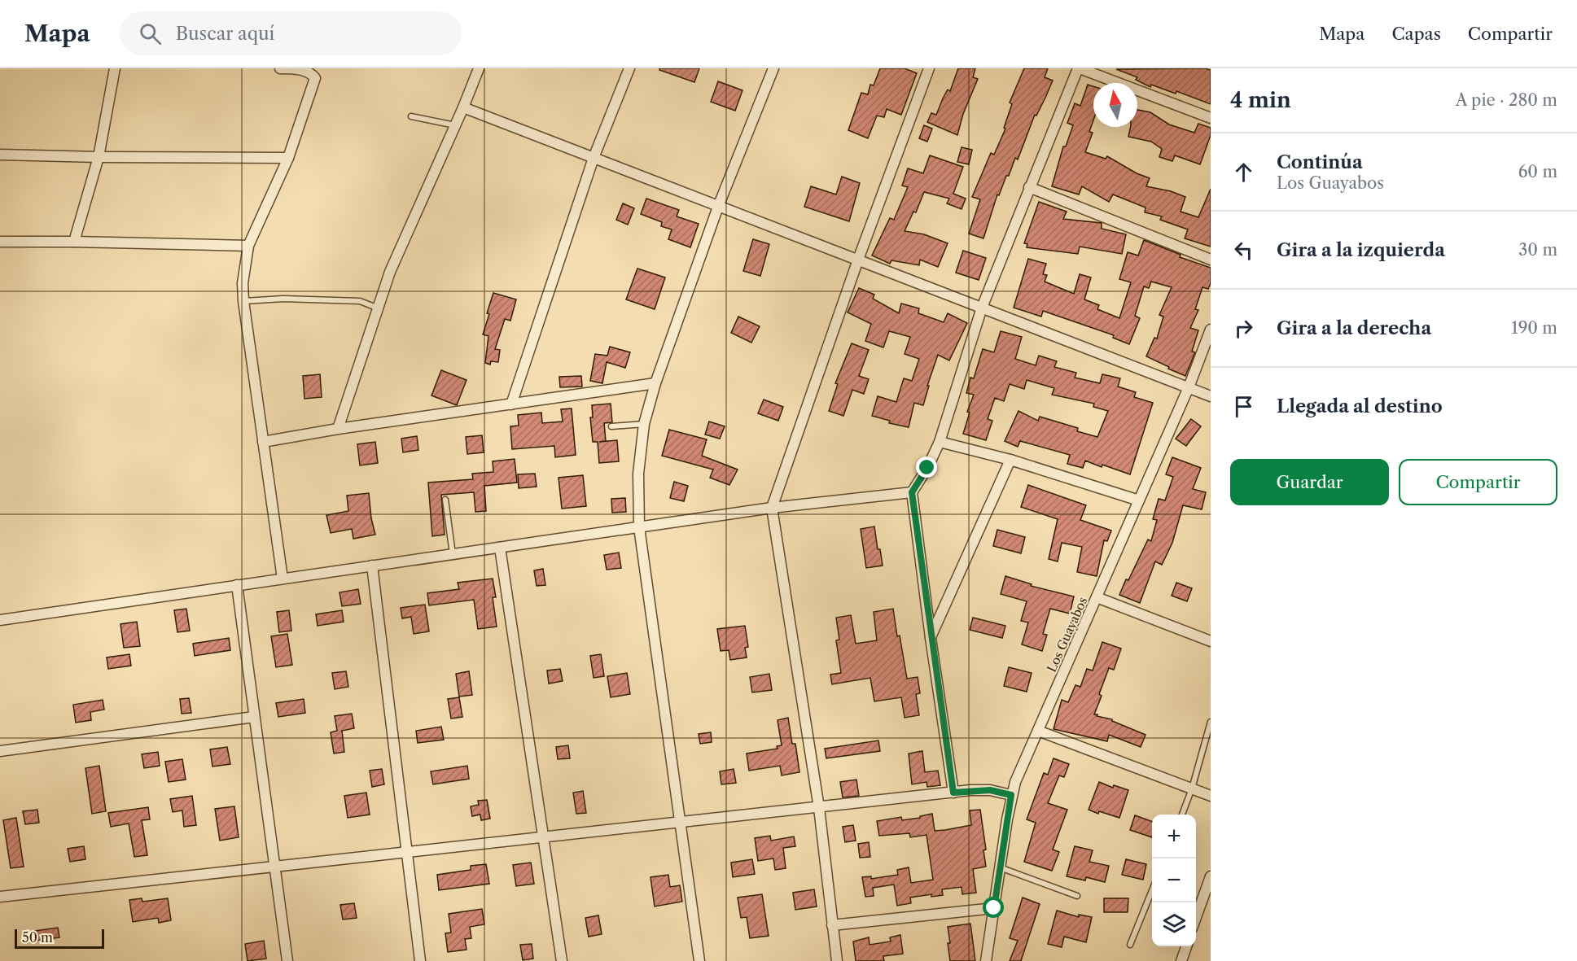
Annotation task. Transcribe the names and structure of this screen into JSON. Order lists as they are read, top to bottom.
{
  "streets": {
    "street": ["Los Guayabos"]
  },
  "scale_bar": "50 m",
  "north": "top",
  "page": {
    "header": "Mapa",
    "search": "Buscar aquí",
    "nav": ["Mapa", "Capas", "Compartir"],
    "heading": ["4 min", "A pie · 280 m"],
    "list": [
      ["Continúa", "Los Guayabos", "60 m"],
      ["Gira a la izquierda", "30 m"],
      ["Gira a la derecha", "190 m"],
      "Llegada al destino"
    ],
    "buttons": ["Guardar", "Compartir"],
    "map_buttons": ["+", "−"],
    "scale": "50 m"
  }
}
